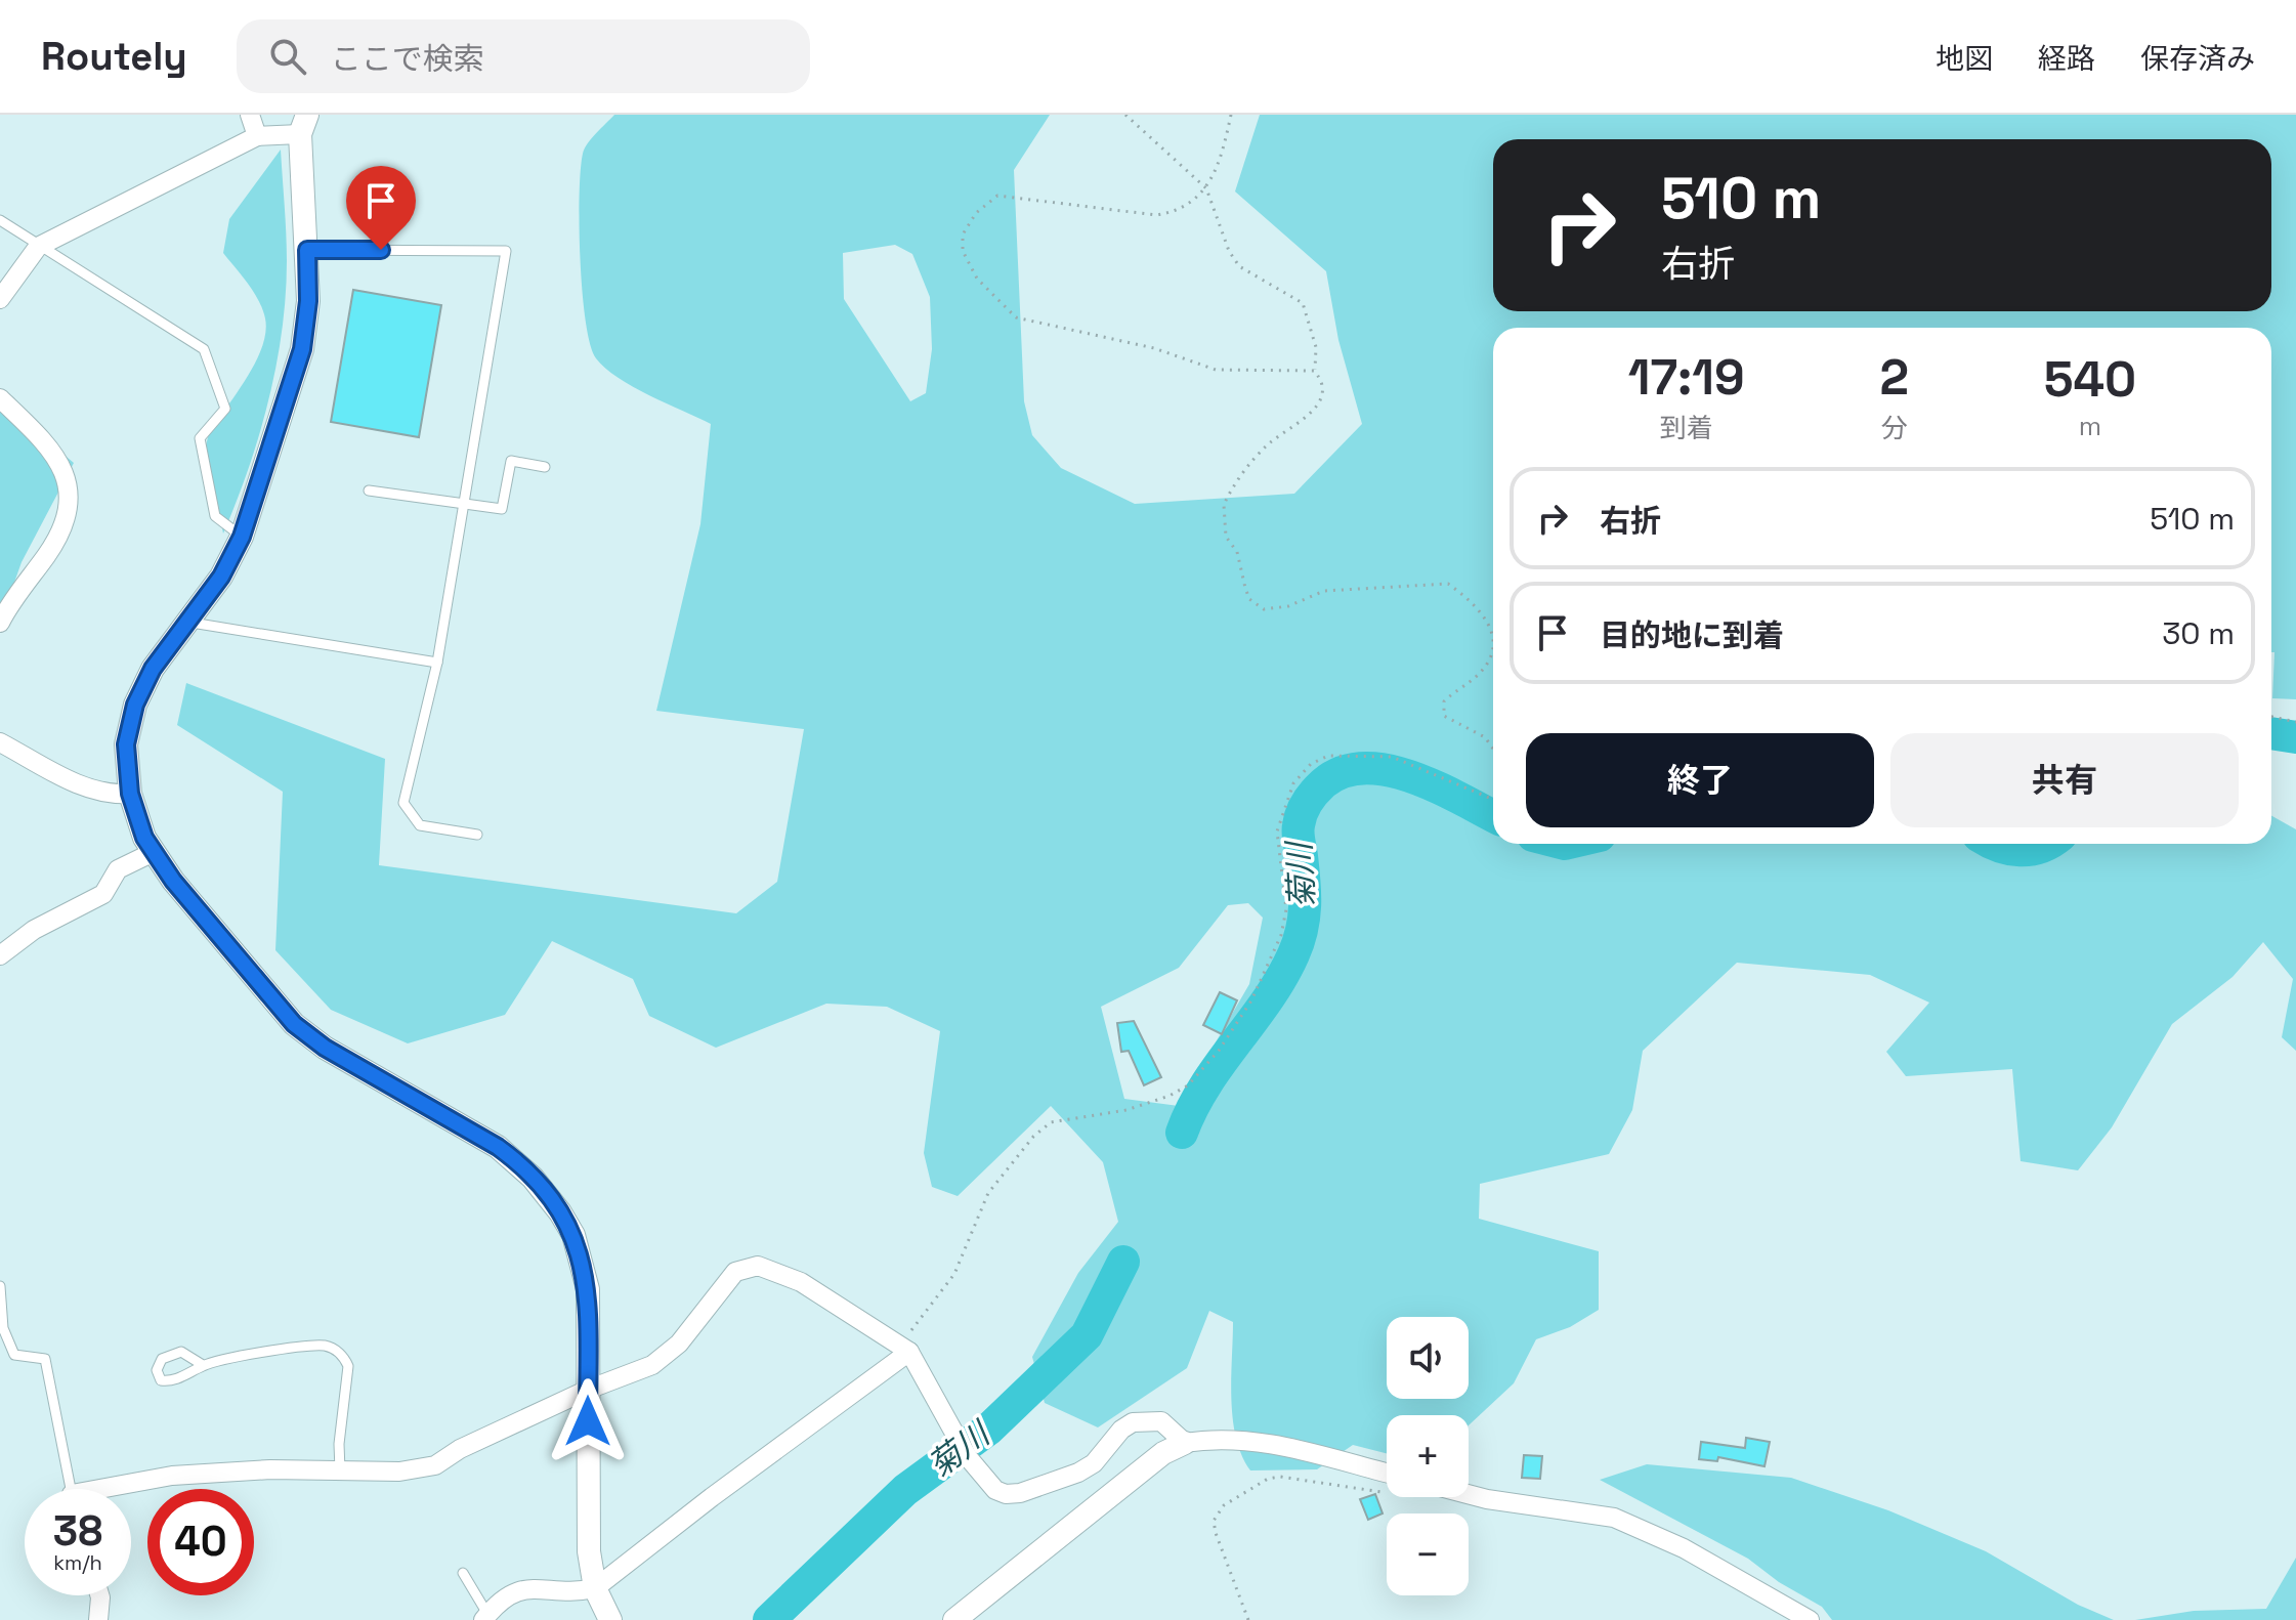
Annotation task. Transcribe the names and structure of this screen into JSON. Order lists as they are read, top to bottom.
{
  "water": ["菊川"],
  "page": {
    "header": "Routely",
    "search": "ここで検索",
    "nav": ["地図", "経路", "保存済み"],
    "turn": ["510 m", "右折"],
    "eta": [
      "17:19",
      "到着",
      "2",
      "分",
      "540",
      "m"
    ],
    "list": [
      {
        "name": "右折",
        "value": "510 m"
      },
      {
        "name": "目的地に到着",
        "value": "30 m"
      }
    ],
    "buttons": ["終了", "共有"],
    "map_buttons": ["+", "−"],
    "speed": "38 km/h",
    "limit": "40"
  }
}
